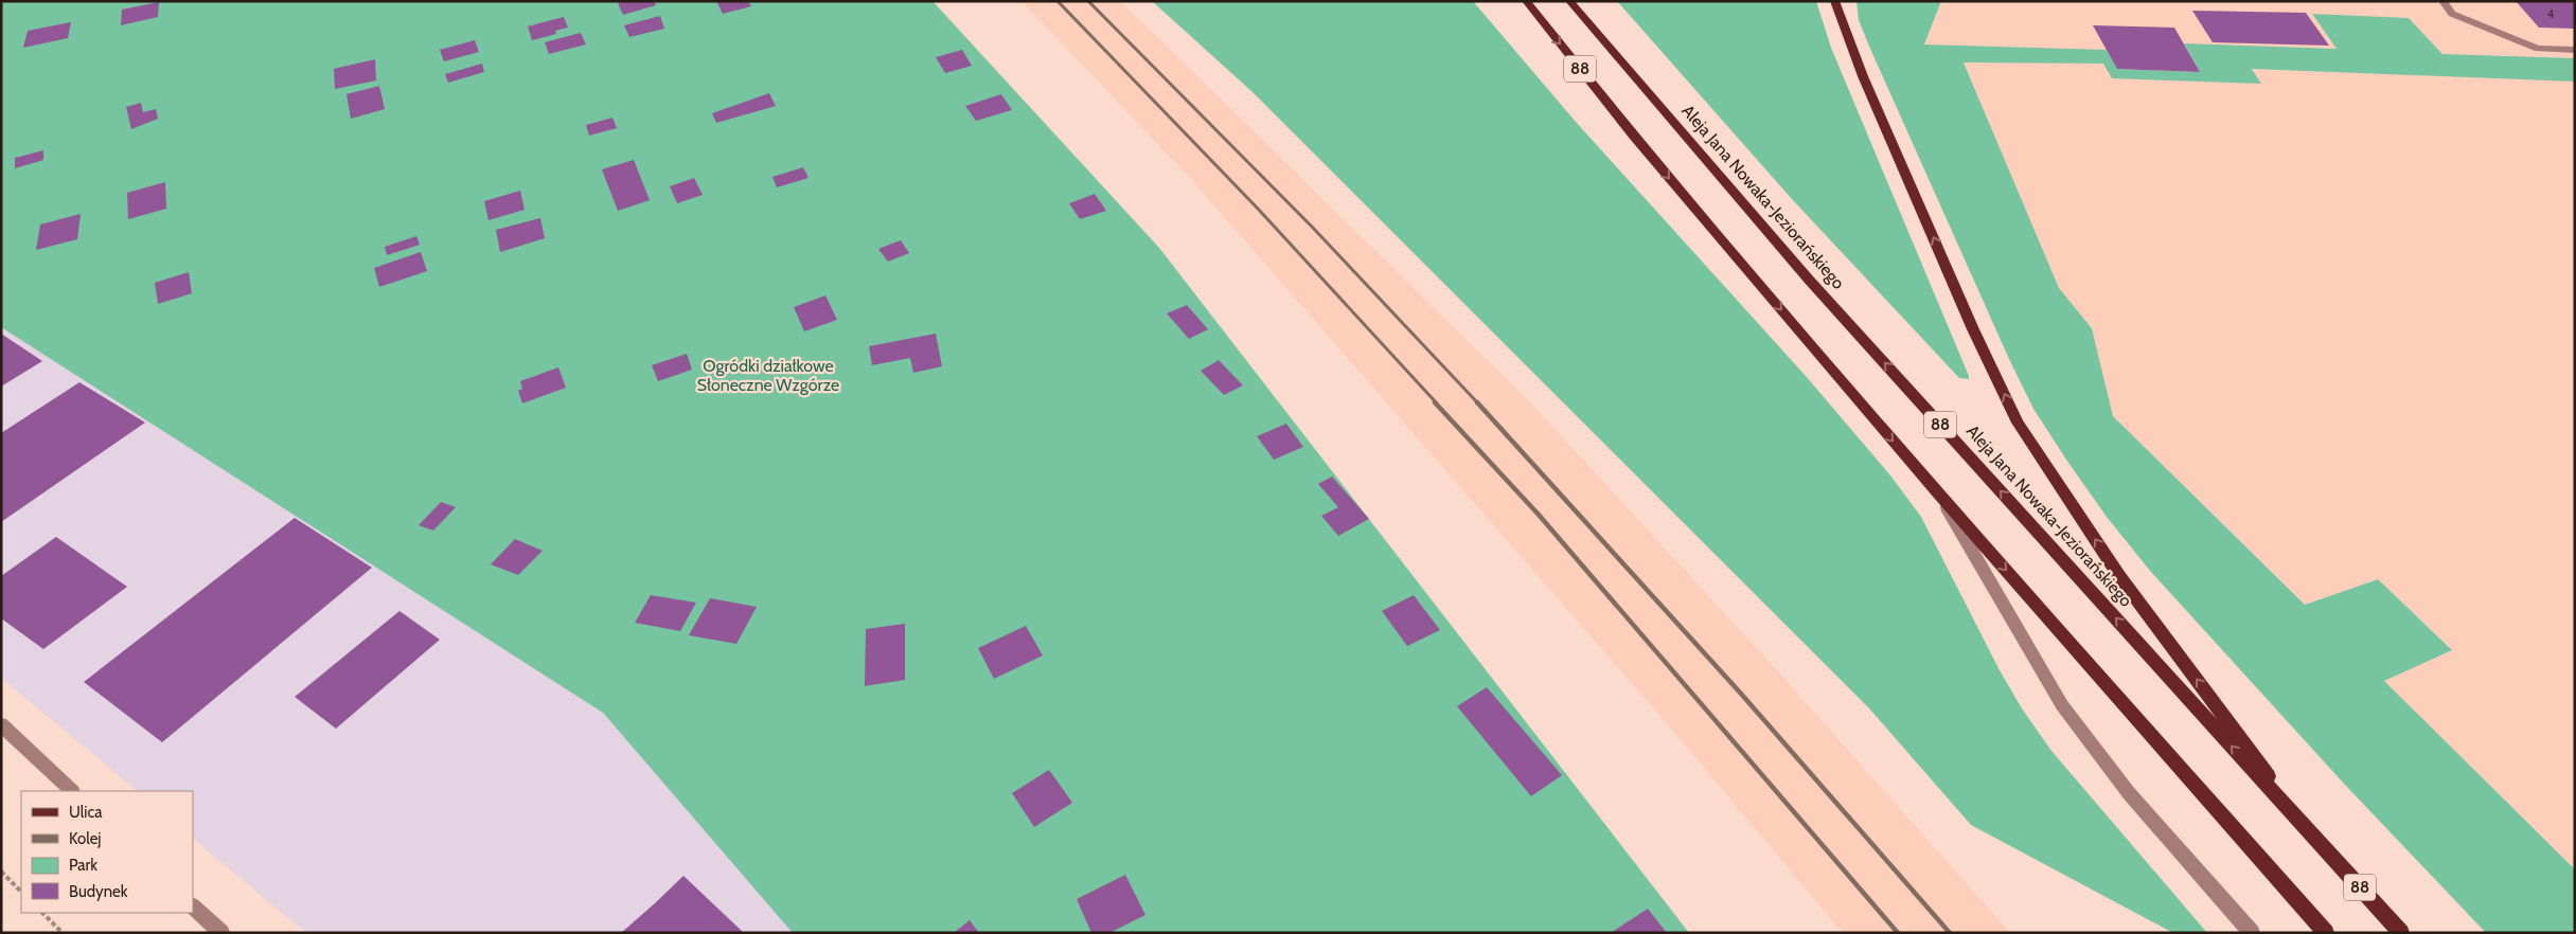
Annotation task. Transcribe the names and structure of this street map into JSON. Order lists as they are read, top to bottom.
{
  "streets": {
    "main road": ["88", "Aleja Jana Nowaka-Jeziorańskiego"]
  },
  "parks": ["Ogródki działkowe Słoneczne Wzgórze"],
  "house_numbers": ["4"],
  "legend": [
    "Ulica",
    "Kolej",
    "Park",
    "Budynek"
  ]
}
